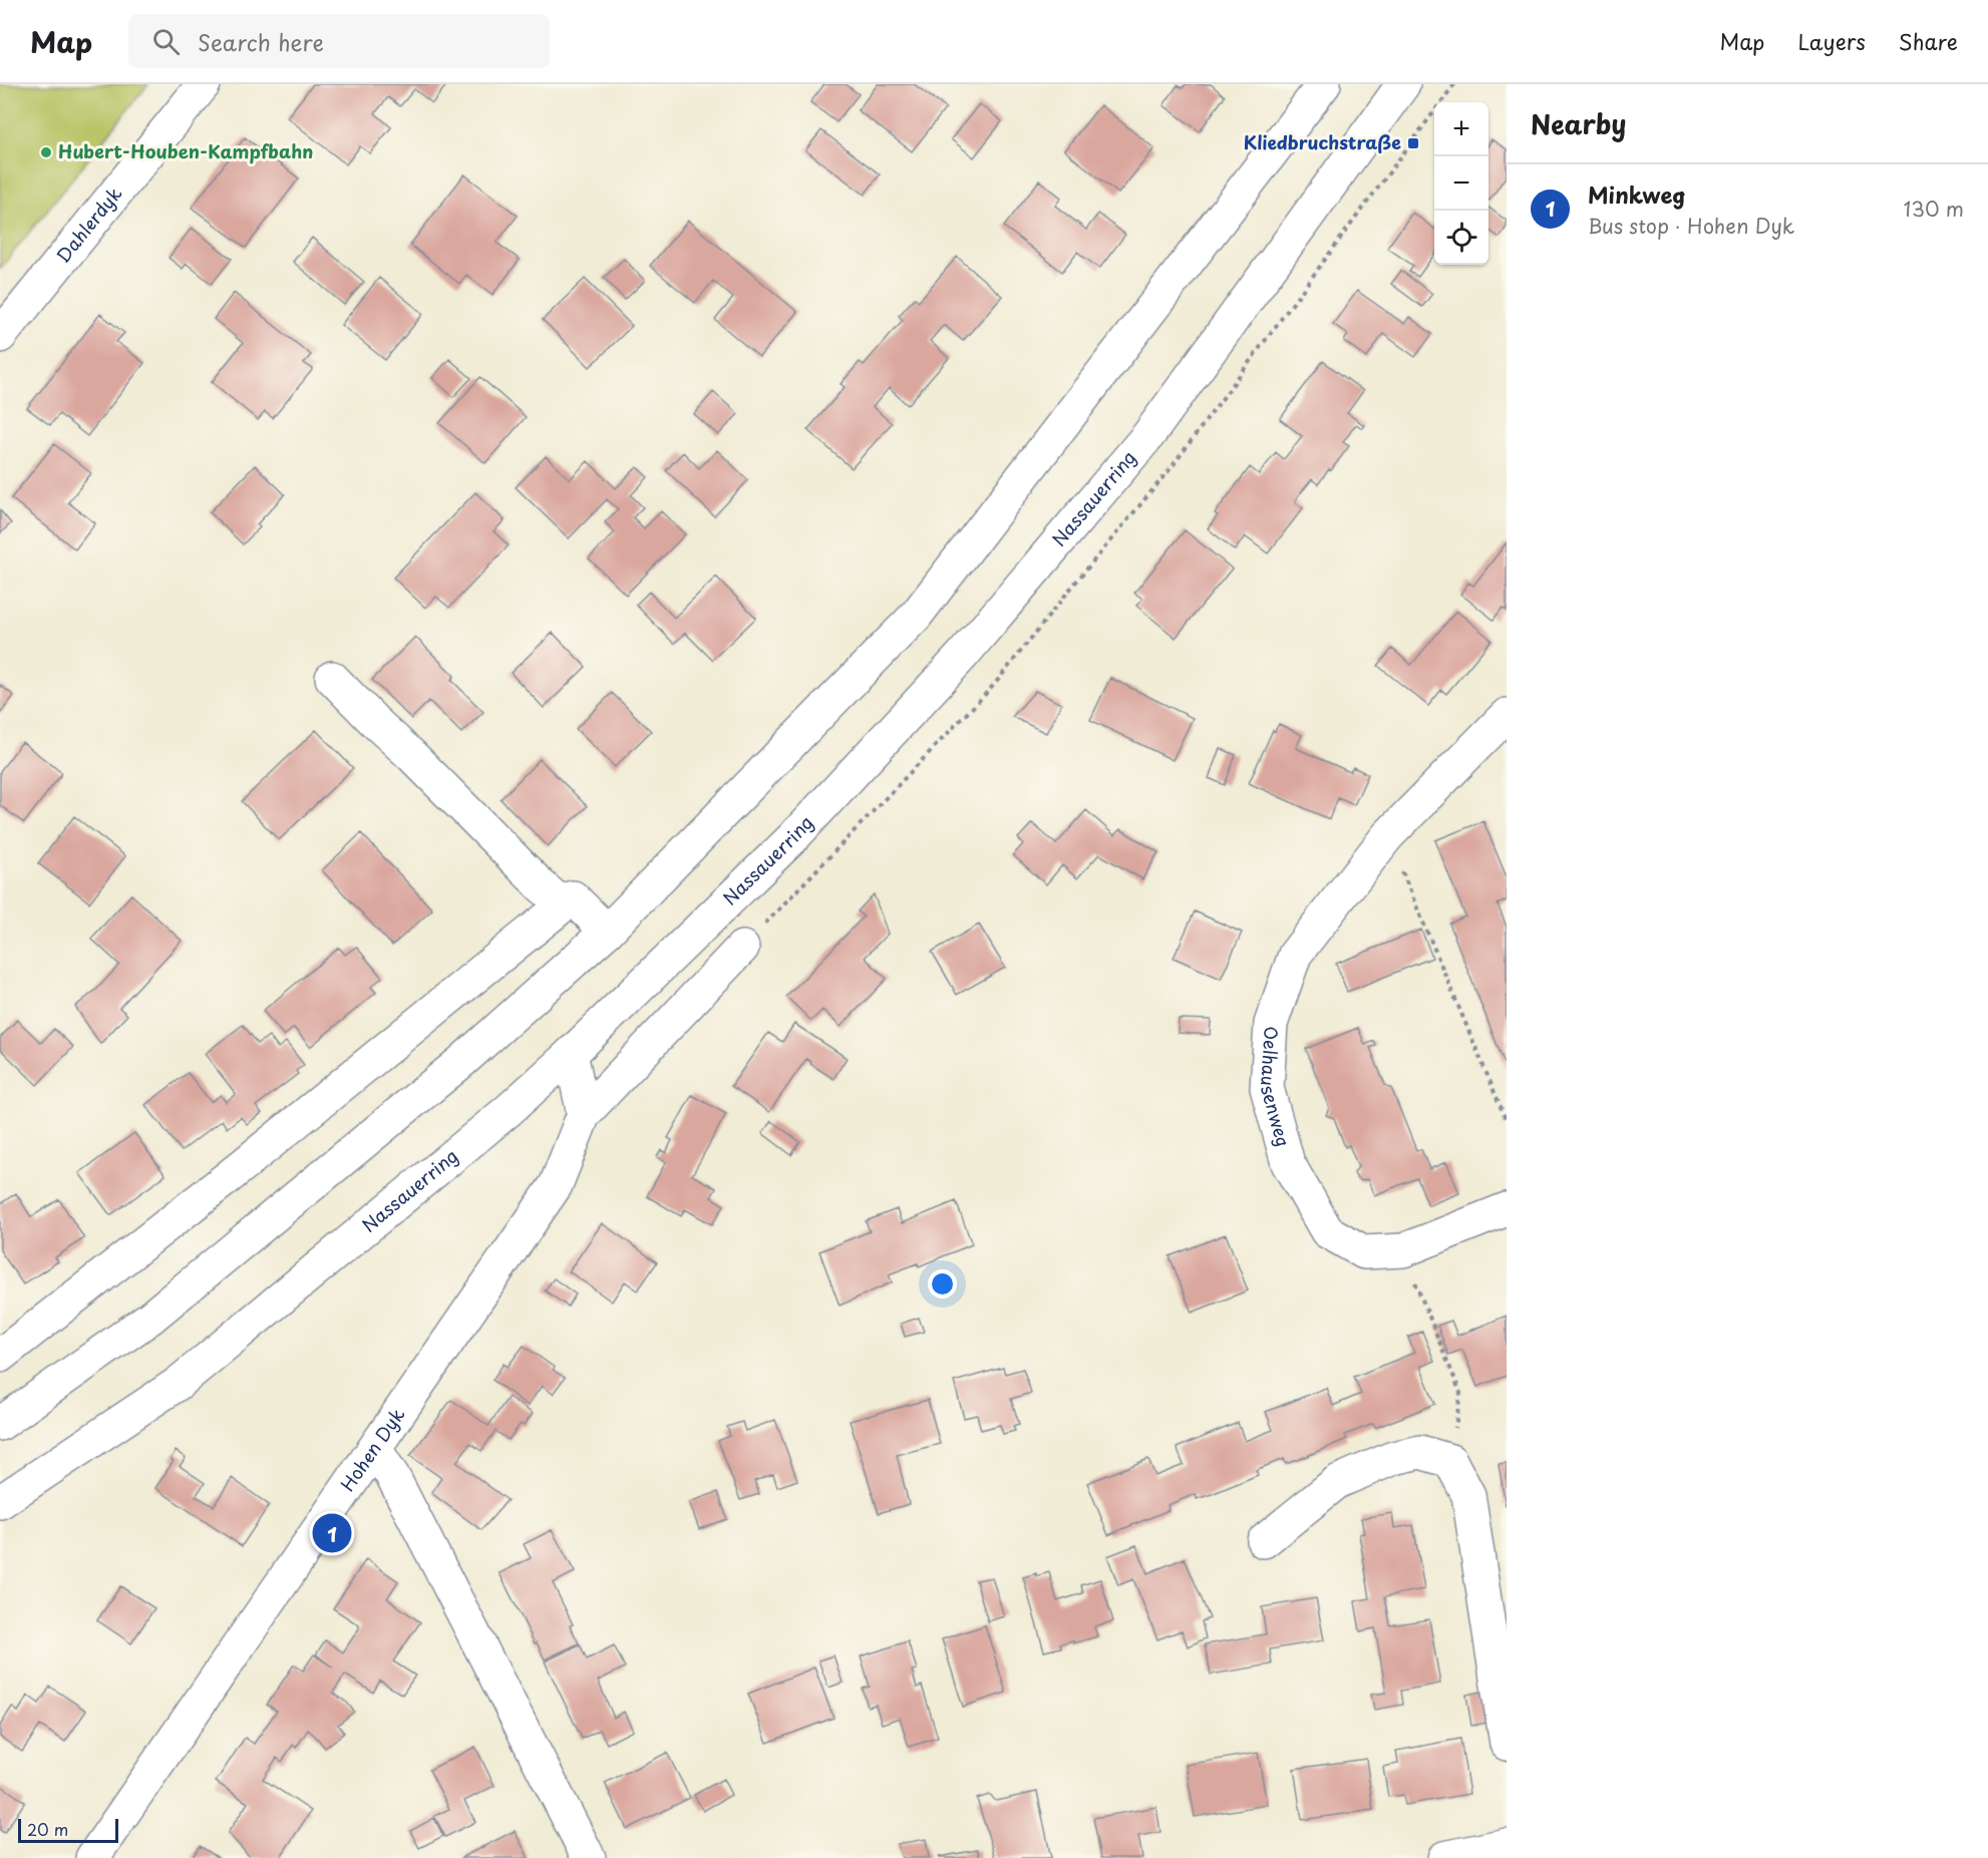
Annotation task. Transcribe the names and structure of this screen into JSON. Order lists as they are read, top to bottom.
{
  "streets": {
    "street": [
      "Dahlerdyk",
      "Nassauerring",
      "Oelhausenweg",
      "Hohen Dyk"
    ]
  },
  "places": {
    "transit": ["Kliedbruchstraße"],
    "other": ["Hubert-Houben-Kampfbahn"]
  },
  "scale_bar": "20 m",
  "page": {
    "header": "Map",
    "search": "Search here",
    "nav": ["Map", "Layers", "Share"],
    "heading": "Nearby",
    "map_buttons": ["+", "−"],
    "list": [
      {
        "mark": "1",
        "name": "Minkweg",
        "note": "Bus stop · Hohen Dyk",
        "value": "130 m"
      }
    ],
    "pins": "1",
    "scale": "20 m"
  }
}
